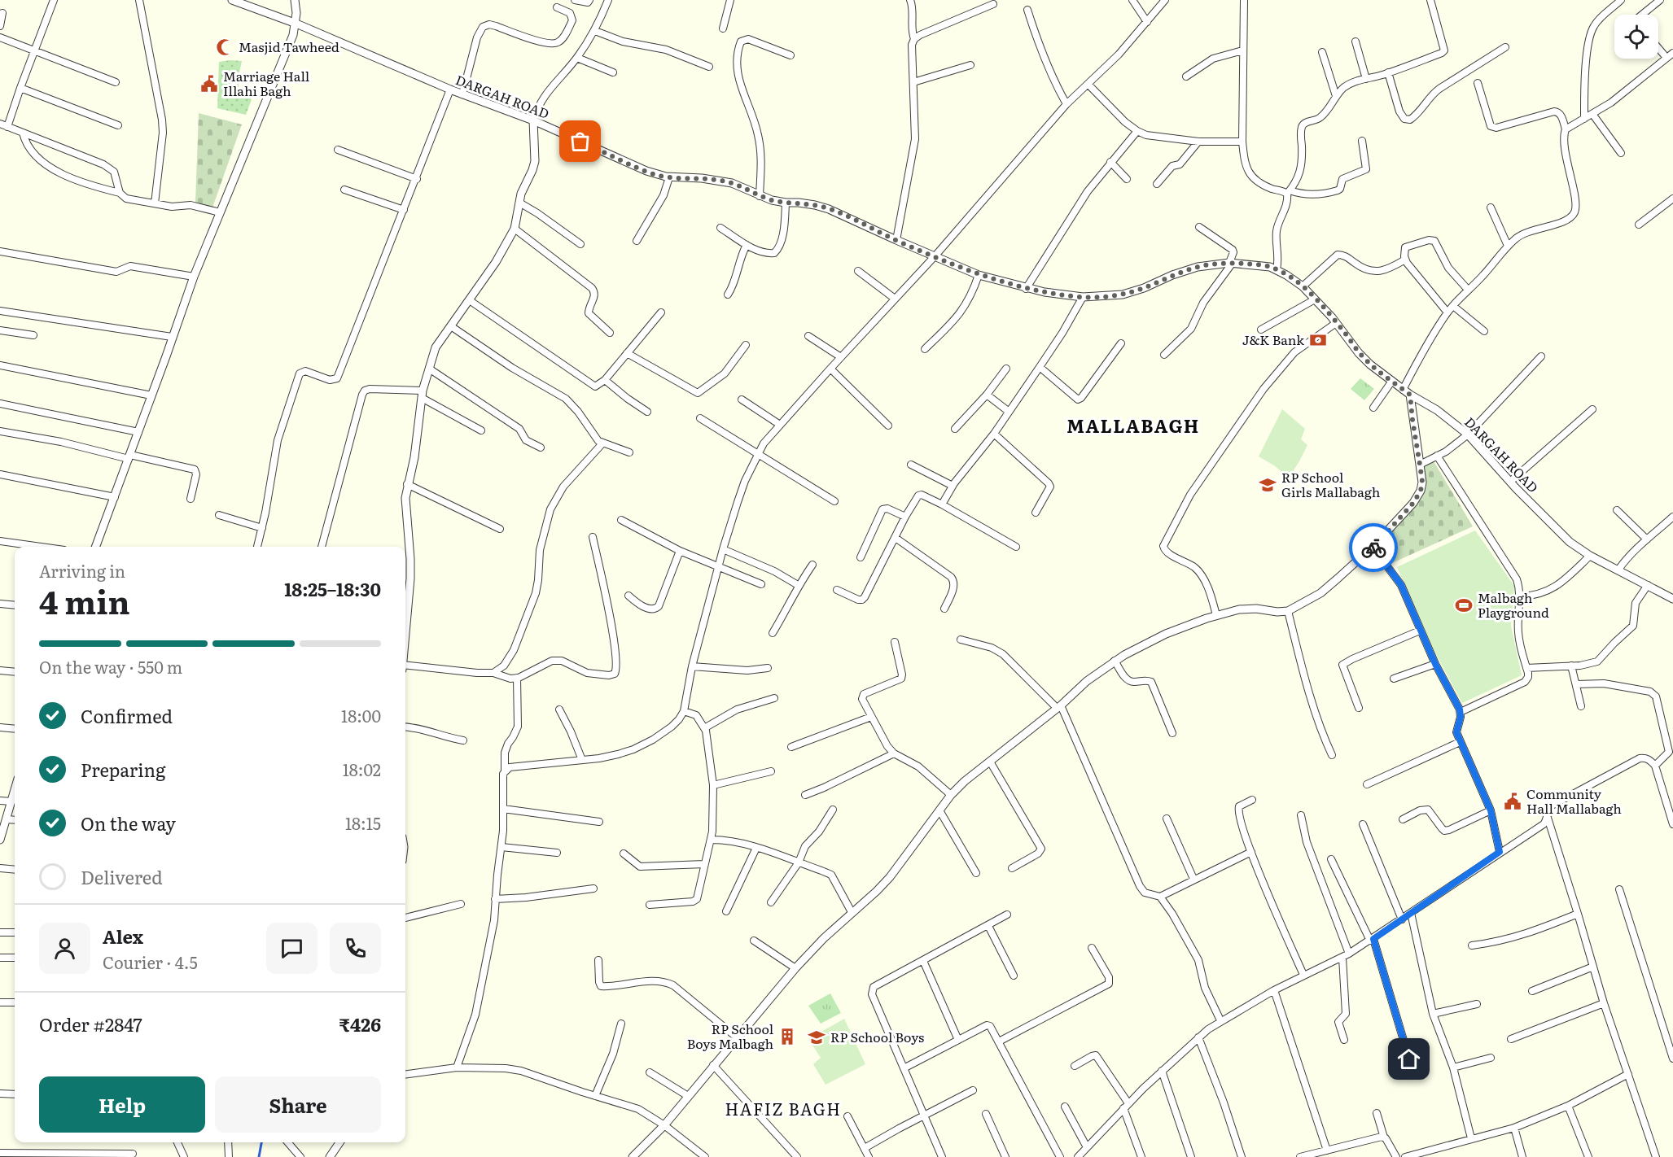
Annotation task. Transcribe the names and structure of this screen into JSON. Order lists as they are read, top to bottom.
{
  "streets": {
    "street": ["DARGAH ROAD"]
  },
  "districts": ["MALLABAGH", "HAFIZ BAGH"],
  "places": {
    "mosque": ["Masjid Tawheed"],
    "public building": ["Marriage Hall Illahi Bagh", "Community Hall Mallabagh"],
    "bank": ["J&K Bank"],
    "school or university": ["RP School Girls Mallabagh", "RP School Boys"],
    "sports": ["Malbagh Playground"],
    "building": ["RP School Boys Malbagh"]
  },
  "page": {
    "heading": ["4 min", "Arriving in", "18:25–18:30"],
    "panel": [
      "Alex",
      "Courier · 4.5",
      "Order #2847",
      "₹426"
    ],
    "bar": "On the way · 550 m",
    "list": [
      ["Confirmed", "18:00"],
      ["Preparing", "18:02"],
      ["On the way", "18:15"],
      "Delivered"
    ],
    "buttons": ["Help", "Share"]
  }
}
